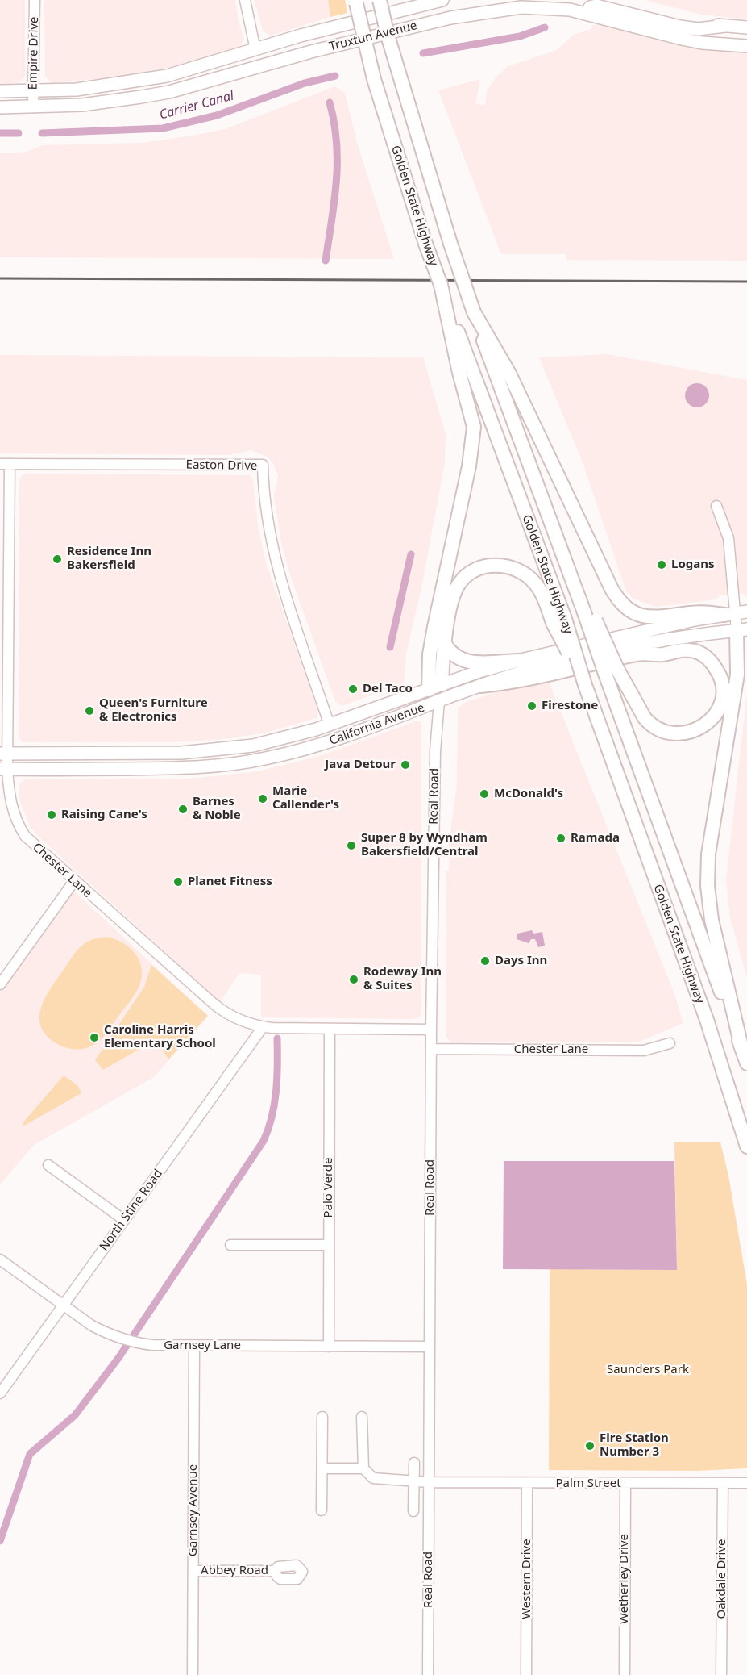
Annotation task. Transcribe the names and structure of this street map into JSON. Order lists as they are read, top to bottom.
{
  "streets": {
    "highway": ["Golden State Highway"],
    "main road": ["Truxtun Avenue", "California Avenue"],
    "street": [
      "Empire Drive",
      "Easton Drive",
      "Real Road",
      "Chester Lane",
      "Palo Verde",
      "North Stine Road",
      "Garnsey Lane",
      "Palm Street",
      "Garnsey Avenue",
      "Abbey Road",
      "Western Drive",
      "Wetherley Drive",
      "Oakdale Drive"
    ]
  },
  "crossings": [
    ["Truxtun Avenue", "Empire Drive"],
    ["Easton Drive", "California Avenue"],
    ["Easton Drive", "Chester Lane"],
    ["California Avenue", "Real Road"],
    ["California Avenue", "Chester Lane"],
    ["Real Road", "Chester Lane"],
    ["Real Road", "Garnsey Lane"],
    ["Real Road", "Palm Street"],
    ["Chester Lane", "Palo Verde"],
    ["Chester Lane", "North Stine Road"],
    ["Palo Verde", "Garnsey Lane"],
    ["North Stine Road", "Garnsey Lane"],
    ["Garnsey Lane", "Garnsey Avenue"],
    ["Palm Street", "Western Drive"],
    ["Palm Street", "Wetherley Drive"],
    ["Palm Street", "Oakdale Drive"],
    ["Garnsey Avenue", "Abbey Road"]
  ],
  "water": ["Carrier Canal"],
  "parks": ["Saunders Park"],
  "places": [
    "Residence Inn Bakersfield",
    "Logans",
    "Del Taco",
    "Firestone",
    "Queen's Furniture & Electronics",
    "Java Detour",
    "McDonald's",
    "Marie Callender's",
    "Barnes & Noble",
    "Raising Cane's",
    "Ramada",
    "Super 8 by Wyndham Bakersfield/Central",
    "Planet Fitness",
    "Days Inn",
    "Rodeway Inn & Suites",
    "Caroline Harris Elementary School",
    "Fire Station Number 3"
  ]
}
